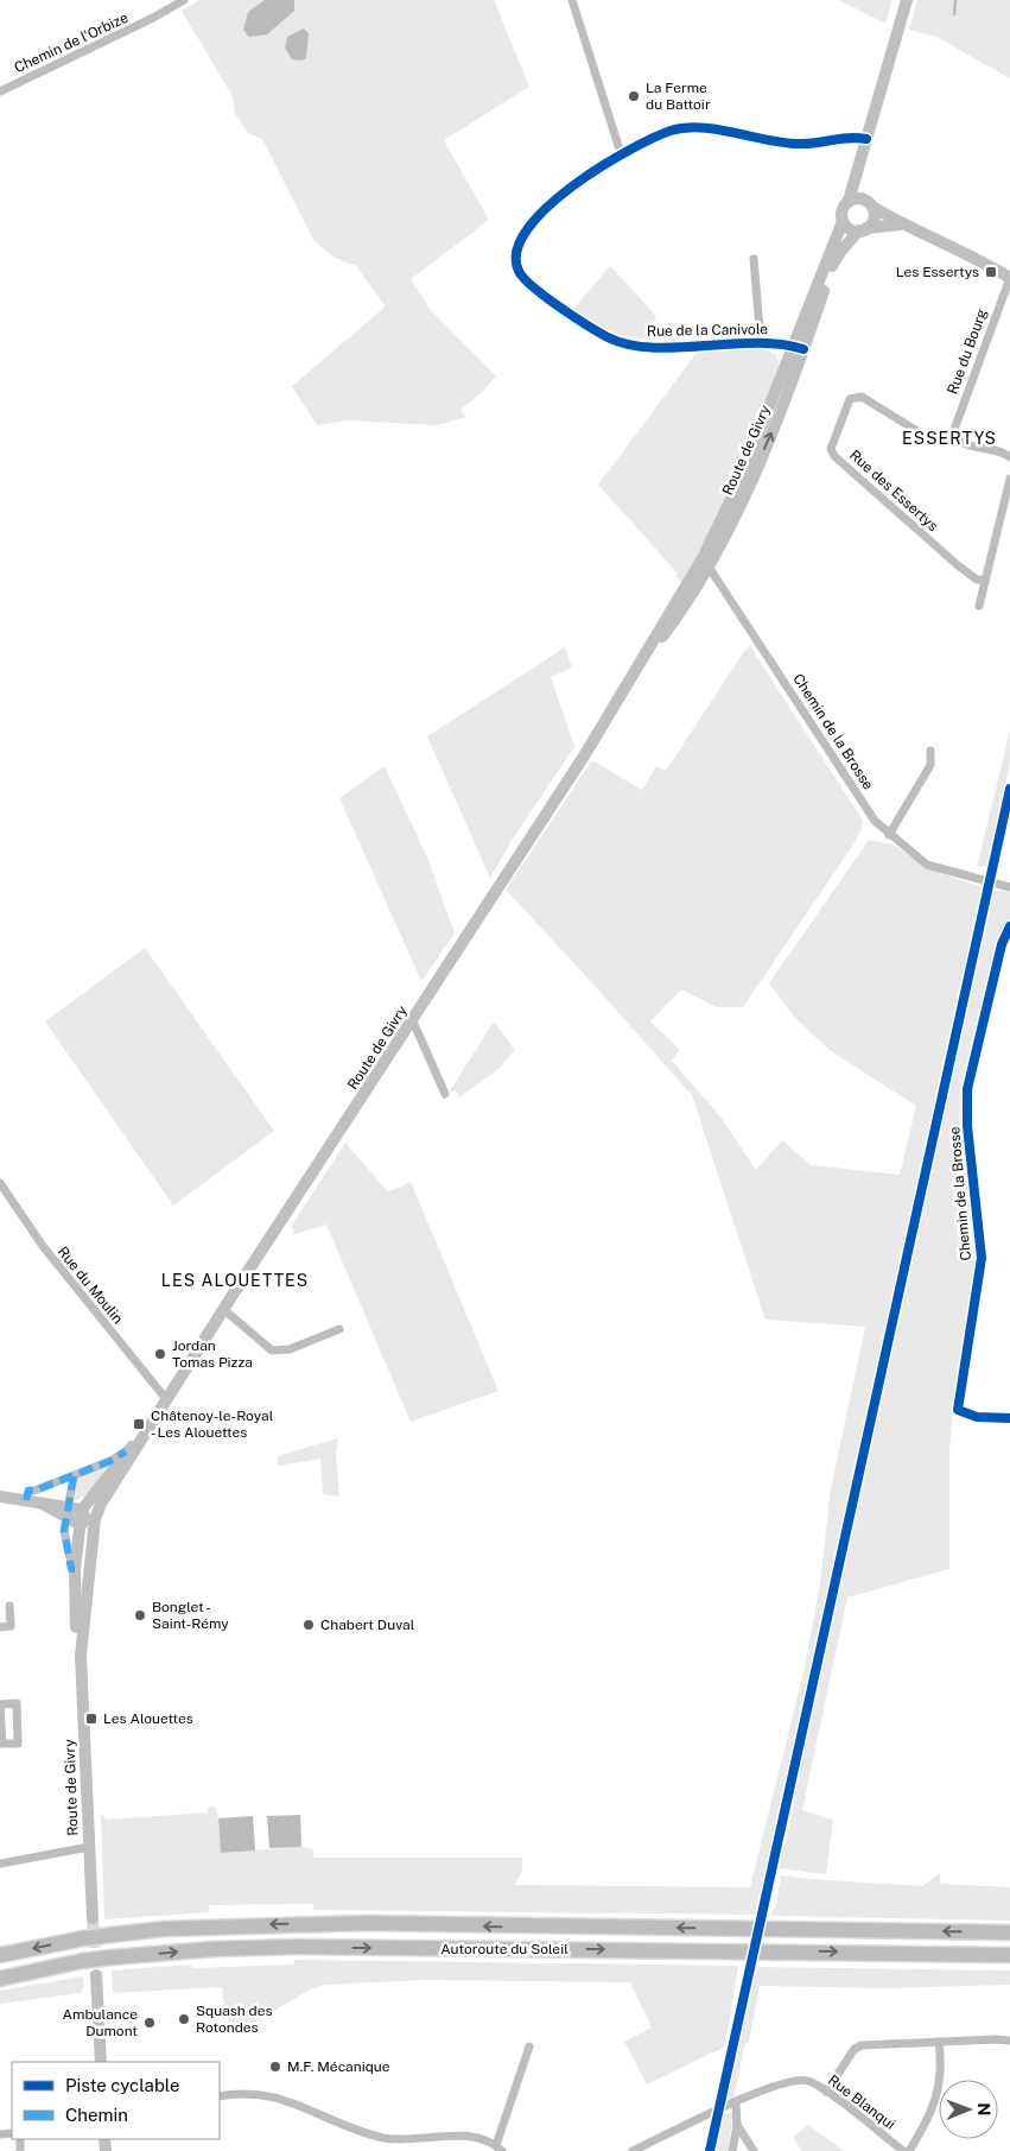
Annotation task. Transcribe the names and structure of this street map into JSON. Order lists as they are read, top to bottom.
{
  "streets": {
    "highway": ["Autoroute du Soleil"],
    "main road": ["Rue du Bourg", "Route de Givry"],
    "street": [
      "Chemin de l'Orbize",
      "Rue de la Canivole",
      "Rue des Essertys",
      "Chemin de la Brosse",
      "Rue du Moulin",
      "Rue Blanqui"
    ]
  },
  "crossings": [
    ["Rue de la Canivole", "Route de Givry"],
    ["Rue du Bourg", "Route de Givry"],
    ["Rue du Bourg", "Rue des Essertys"],
    ["Route de Givry", "Chemin de la Brosse"],
    ["Route de Givry", "Rue du Moulin"]
  ],
  "districts": ["ESSERTYS", "LES ALOUETTES"],
  "places": {
    "other": [
      "La Ferme du Battoir",
      "Jordan Tomas Pizza",
      "Bonglet - Saint-Rémy",
      "Chabert Duval",
      "Squash des Rotondes",
      "Ambulance Dumont",
      "M.F. Mécanique"
    ],
    "transit": ["Les Essertys", "Châtenoy-le-Royal - Les Alouettes", "Les Alouettes"]
  },
  "legend": ["Piste cyclable", "Chemin"],
  "north": "right"
}
